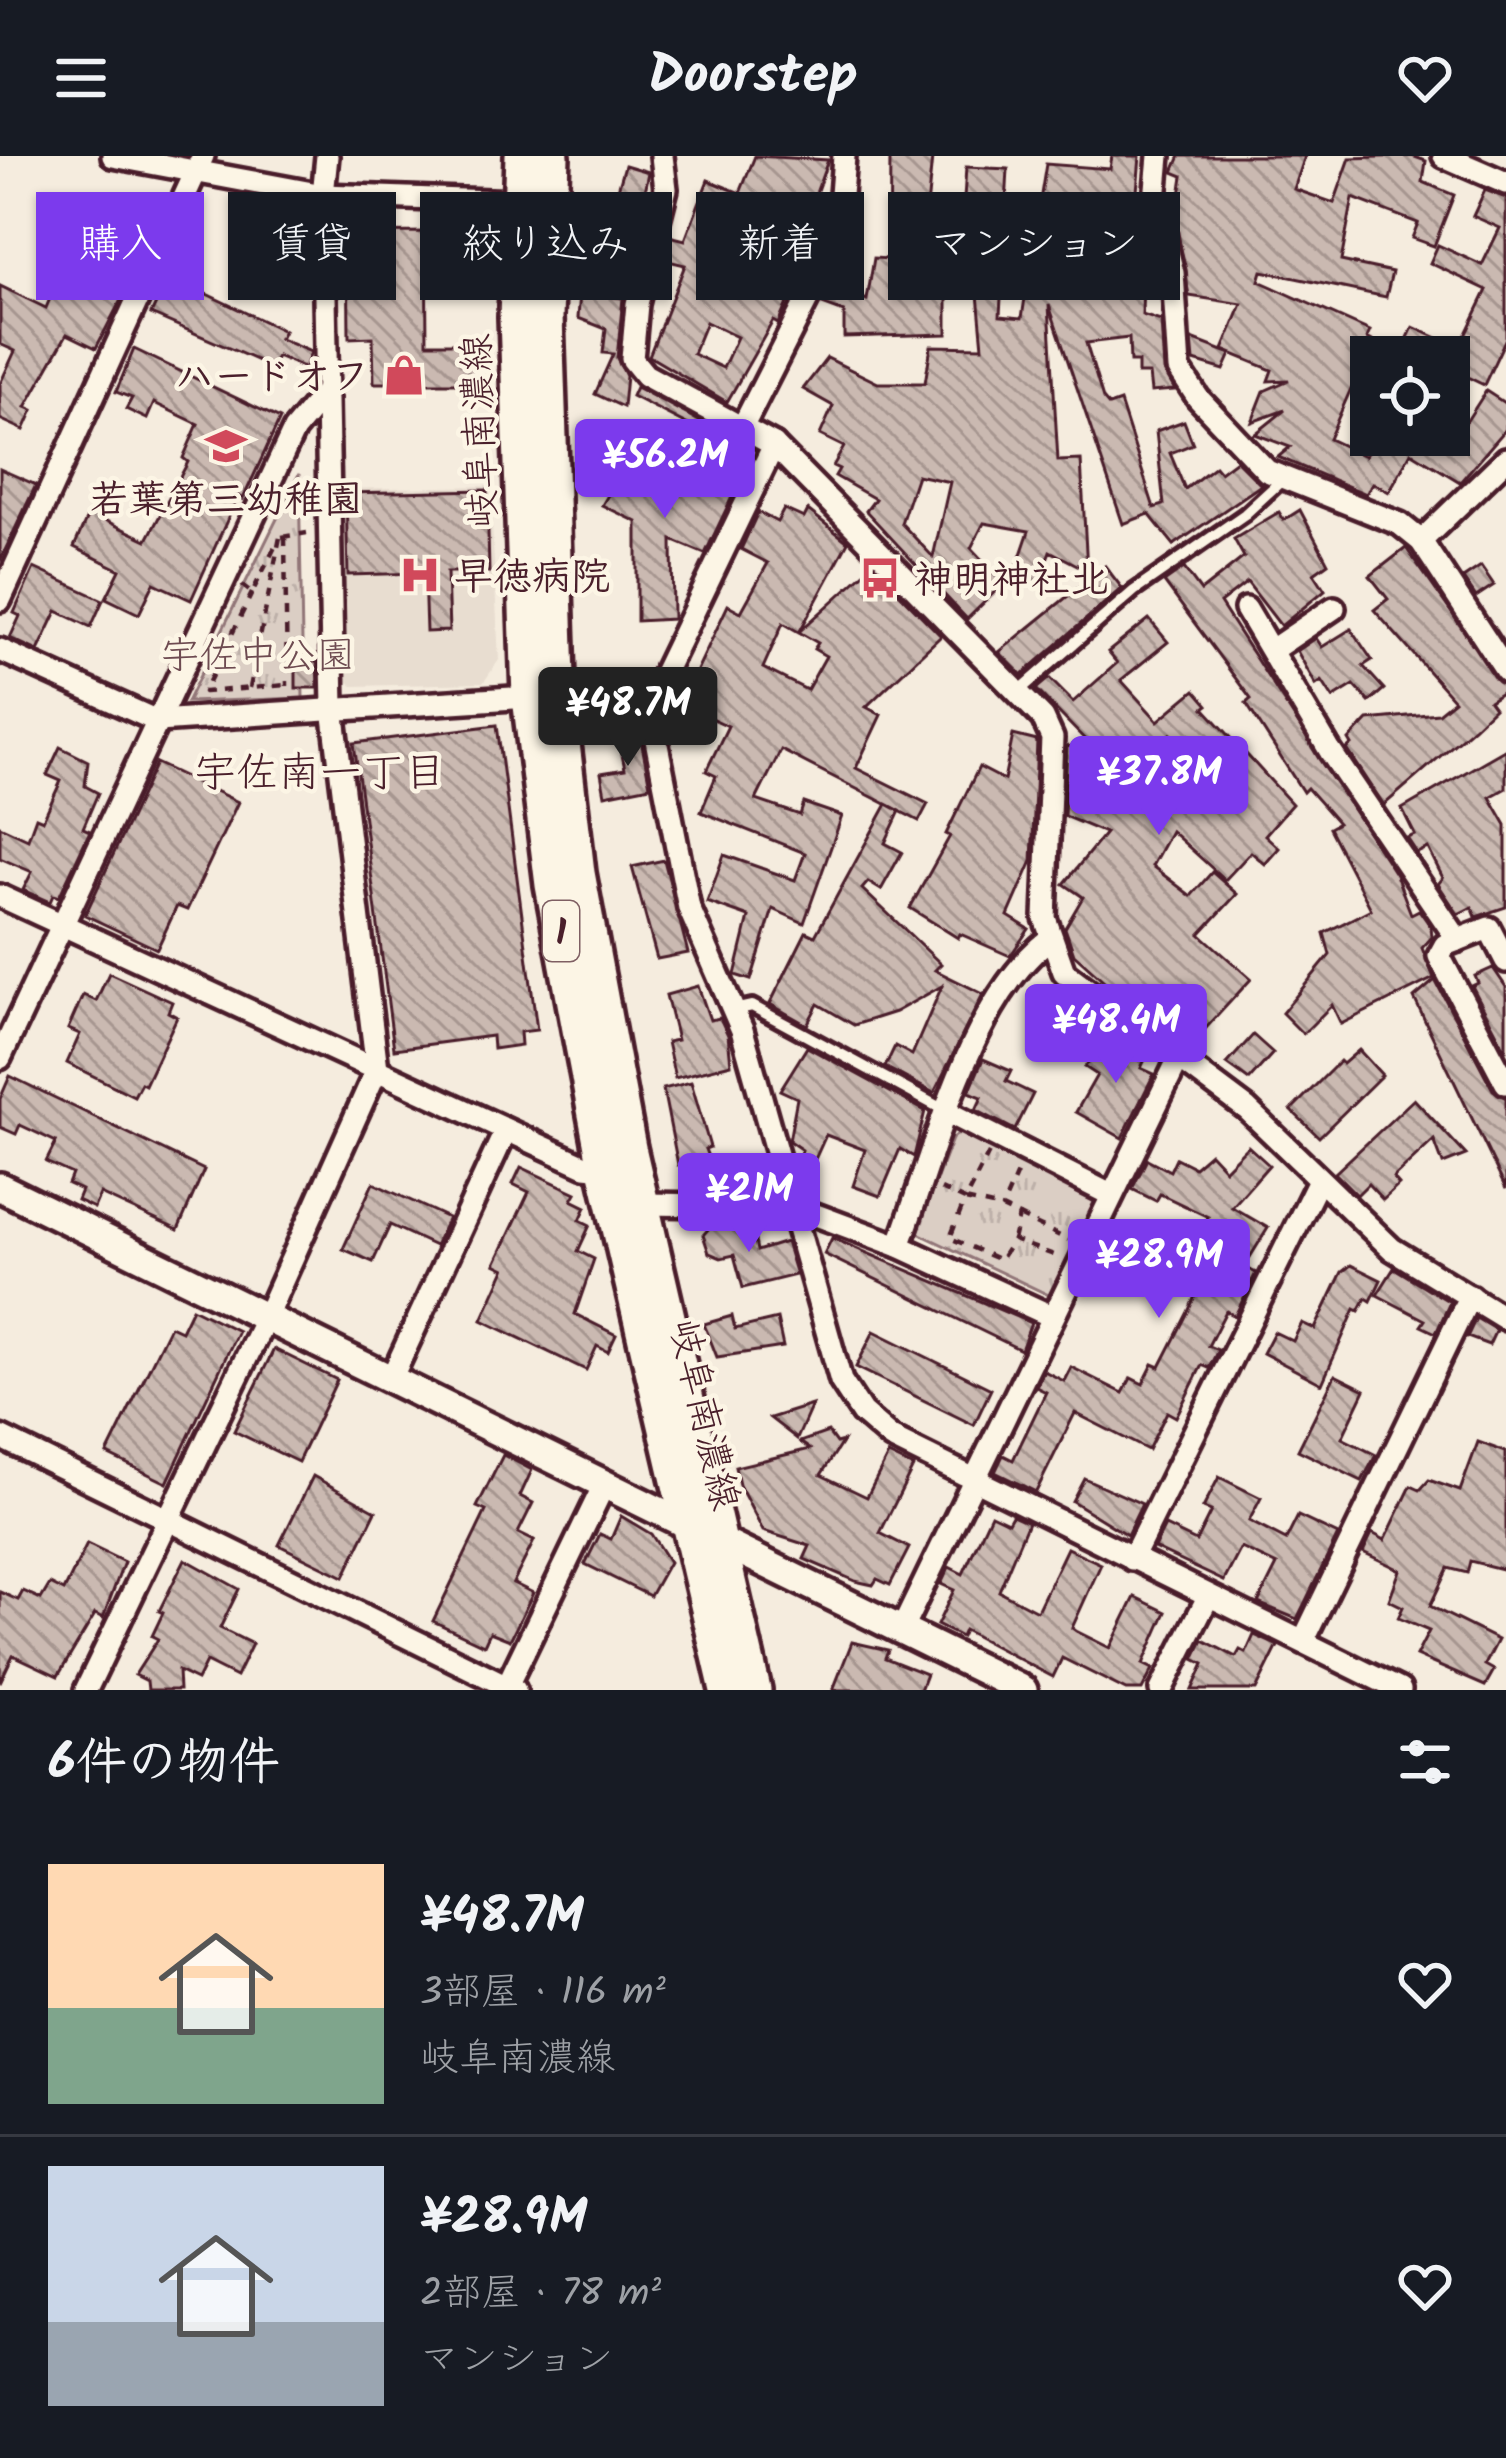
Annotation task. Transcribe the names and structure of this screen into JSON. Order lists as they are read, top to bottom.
{
  "streets": {
    "main road": ["岐阜南濃線", "1"]
  },
  "districts": ["宇佐南一丁目"],
  "parks": ["宇佐中公園"],
  "places": {
    "shop": ["ハードオフ"],
    "school or university": ["若葉第三幼稚園"],
    "hospital": ["早徳病院"],
    "bus stop": ["神明神社北"]
  },
  "page": {
    "header": "Doorstep",
    "chip": [
      "購入",
      "賃貸",
      "絞り込み",
      "新着",
      "マンション"
    ],
    "price": [
      "¥56.2M",
      "¥48.7M",
      "¥37.8M",
      "¥48.4M",
      "¥21M",
      "¥28.9M"
    ],
    "heading": "6件の物件",
    "list": [
      {
        "name": "¥48.7M",
        "note": "3部屋 · 116 m² · 岐阜南濃線"
      },
      {
        "name": "¥28.9M",
        "note": "2部屋 · 78 m² · マンション"
      }
    ]
  }
}
